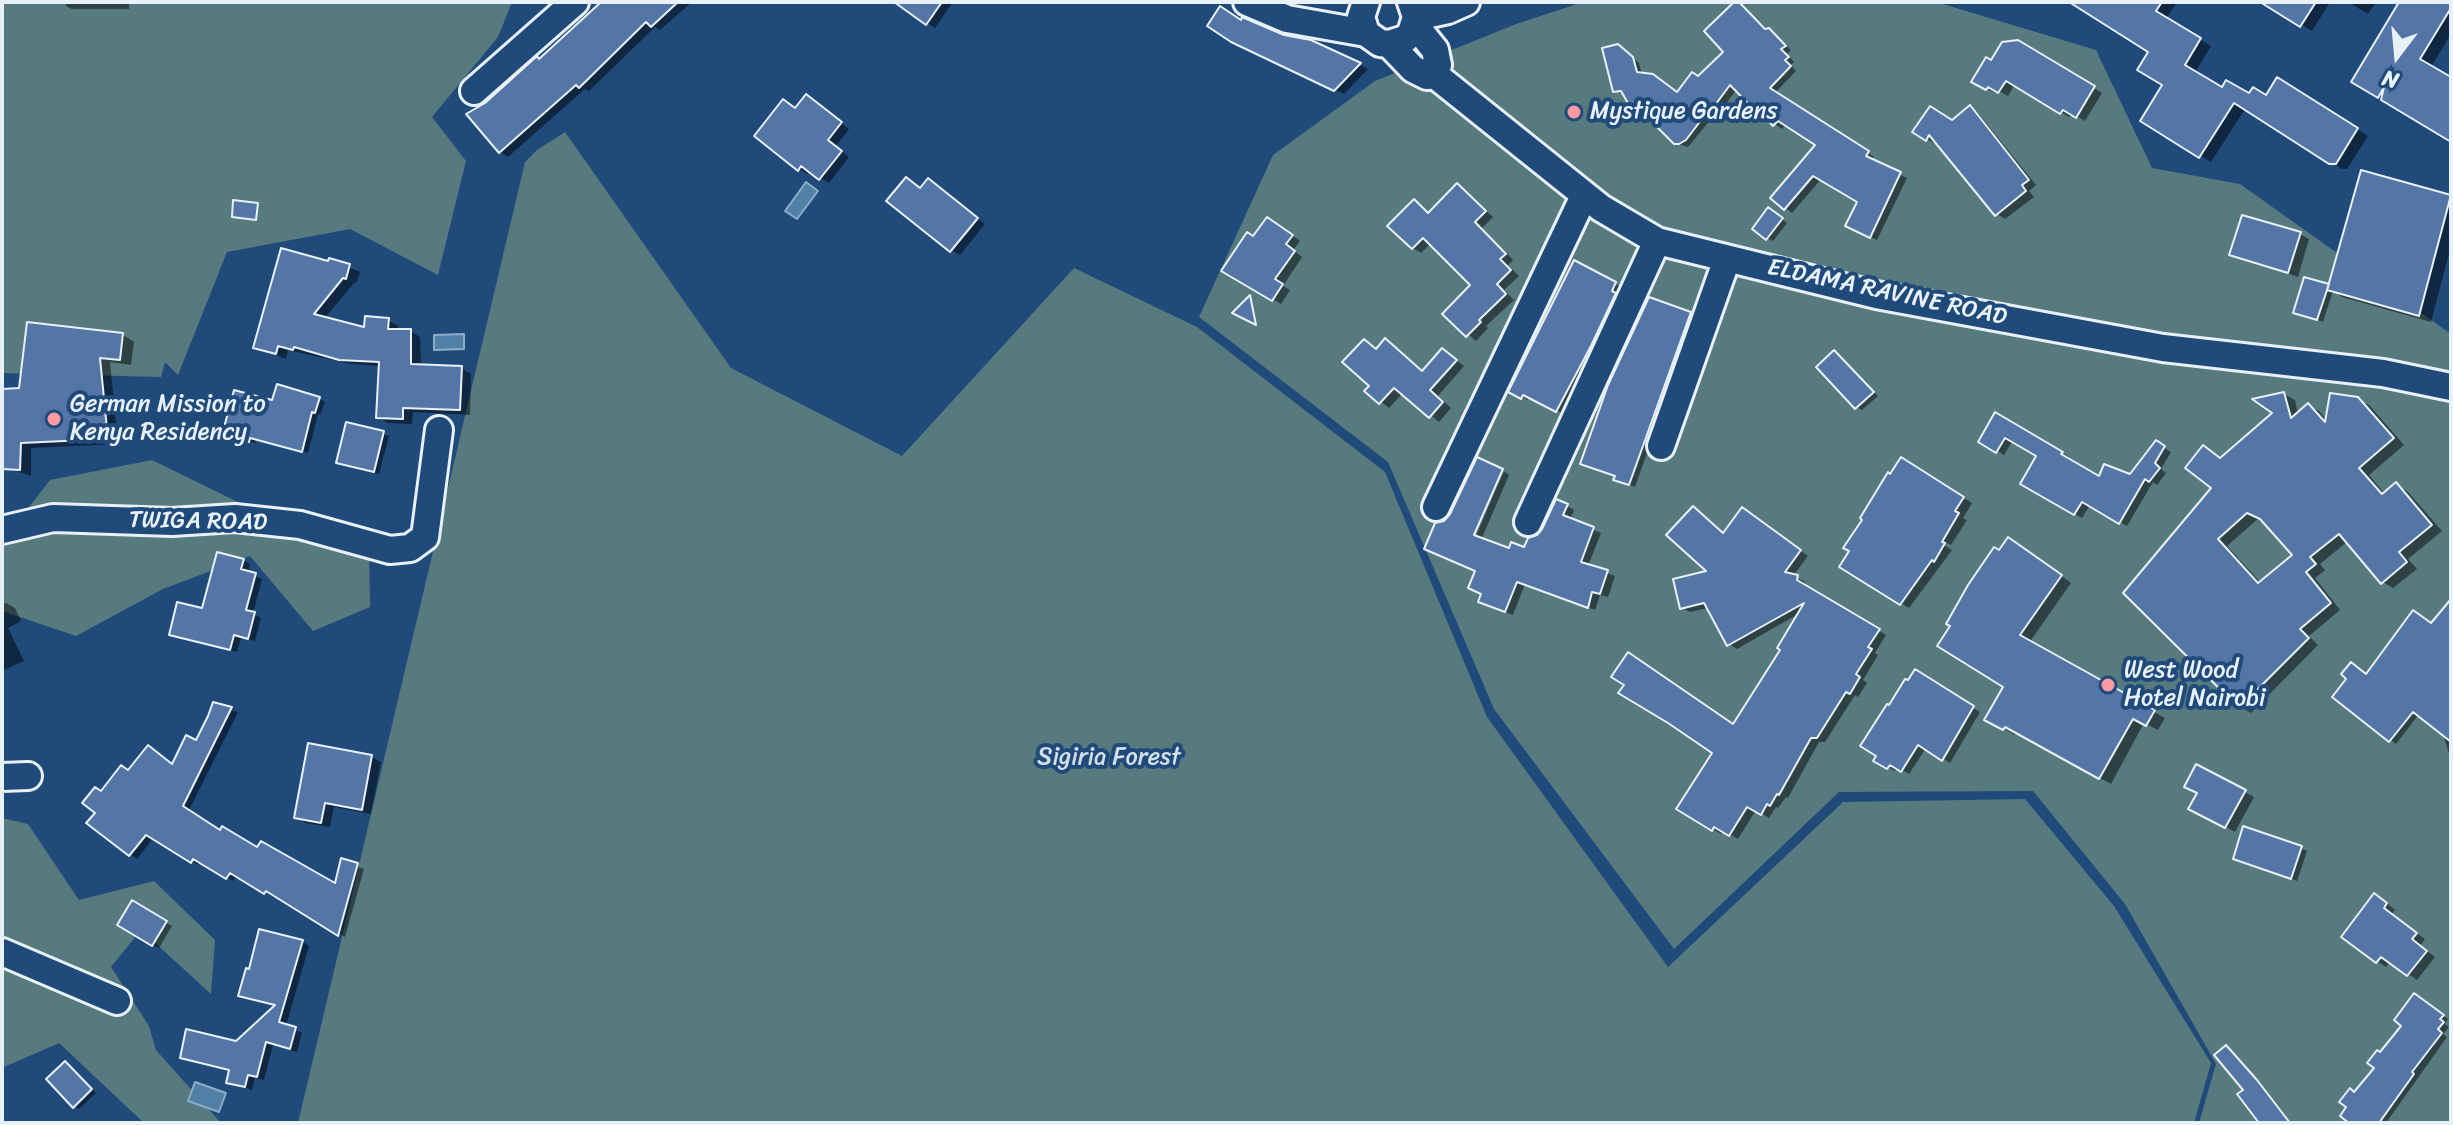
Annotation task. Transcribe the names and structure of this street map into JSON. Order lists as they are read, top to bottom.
{
  "streets": {
    "street": ["ELDAMA RAVINE ROAD", "TWIGA ROAD"]
  },
  "parks": ["Sigiria Forest"],
  "places": ["Mystique Gardens", "German Mission to Kenya Residency", "West Wood Hotel Nairobi"],
  "north": "bottom"
}
